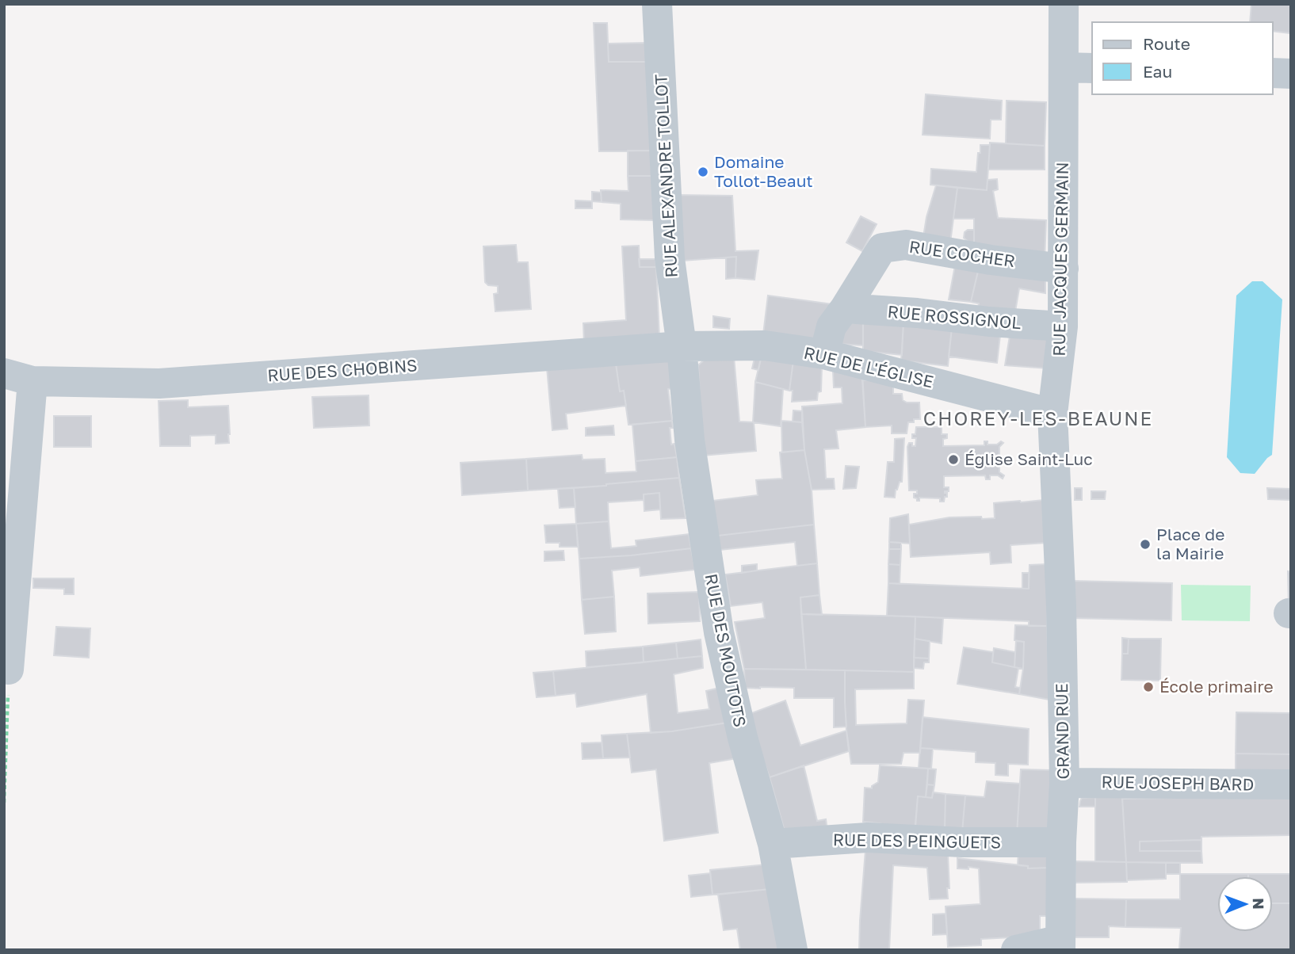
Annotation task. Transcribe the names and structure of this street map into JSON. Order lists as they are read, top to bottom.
{
  "streets": {
    "street": [
      "RUE ALEXANDRE TOLLOT",
      "RUE COCHER",
      "RUE JACQUES GERMAIN",
      "RUE ROSSIGNOL",
      "RUE DE L'ÉGLISE",
      "RUE DES CHOBINS",
      "RUE DES MOUTOTS",
      "GRAND RUE",
      "RUE JOSEPH BARD",
      "RUE DES PEINGUETS"
    ]
  },
  "crossings": [
    ["RUE ALEXANDRE TOLLOT", "RUE DE L'ÉGLISE"],
    ["RUE ALEXANDRE TOLLOT", "RUE DES CHOBINS"],
    ["RUE ALEXANDRE TOLLOT", "RUE DES MOUTOTS"],
    ["RUE COCHER", "RUE JACQUES GERMAIN"],
    ["RUE COCHER", "RUE ROSSIGNOL"],
    ["RUE COCHER", "RUE DE L'ÉGLISE"],
    ["RUE JACQUES GERMAIN", "RUE ROSSIGNOL"],
    ["RUE JACQUES GERMAIN", "RUE DE L'ÉGLISE"],
    ["RUE JACQUES GERMAIN", "GRAND RUE"],
    ["RUE DE L'ÉGLISE", "RUE DES CHOBINS"],
    ["RUE DE L'ÉGLISE", "RUE DES MOUTOTS"],
    ["RUE DES CHOBINS", "RUE DES MOUTOTS"],
    ["RUE DES MOUTOTS", "RUE DES PEINGUETS"],
    ["GRAND RUE", "RUE JOSEPH BARD"],
    ["GRAND RUE", "RUE DES PEINGUETS"]
  ],
  "districts": ["CHOREY-LES-BEAUNE"],
  "places": [
    "Domaine Tollot-Beaut",
    "Église Saint-Luc",
    "Place de la Mairie",
    "École primaire"
  ],
  "legend": ["Route", "Eau"],
  "north": "right"
}
